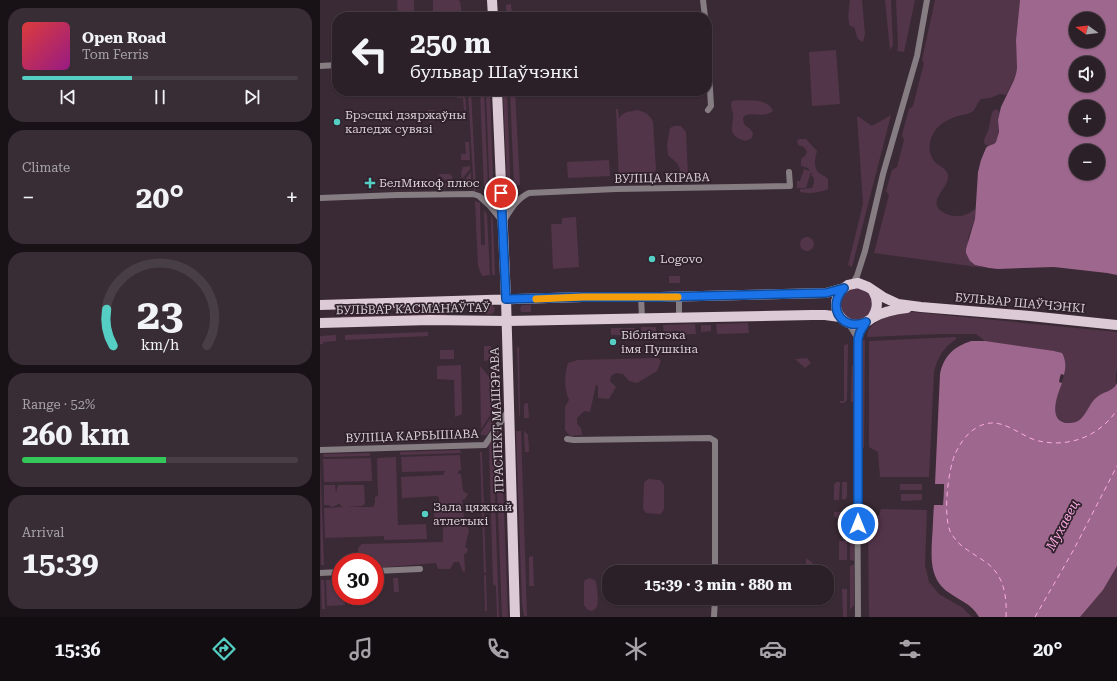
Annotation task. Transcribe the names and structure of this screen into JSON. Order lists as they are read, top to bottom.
{
  "streets": {
    "main road": ["БУЛЬВАР ШАЎЧЭНКІ", "БУЛЬВАР КАСМАНАЎТАЎ", "ПРАСПЕКТ МАШЭРАВА"],
    "street": ["ВУЛІЦА КІРАВА", "ВУЛІЦА КАРБЫШАВА"]
  },
  "crossings": [
    ["ВУЛІЦА КІРАВА", "ПРАСПЕКТ МАШЭРАВА"],
    ["БУЛЬВАР ШАЎЧЭНКІ", "БУЛЬВАР КАСМАНАЎТАЎ"],
    ["БУЛЬВАР ШАЎЧЭНКІ", "ПРАСПЕКТ МАШЭРАВА"],
    ["БУЛЬВАР КАСМАНАЎТАЎ", "ПРАСПЕКТ МАШЭРАВА"],
    ["ПРАСПЕКТ МАШЭРАВА", "ВУЛІЦА КАРБЫШАВА"]
  ],
  "water": ["Мухавец"],
  "places": {
    "other": [
      "Брэсцкі дзяржаўны каледж сувязі",
      "Logovo",
      "Бібліятэка імя Пушкіна",
      "Зала цяжкай атлетыкі"
    ],
    "health": ["БелМикоф плюс"]
  },
  "north": "left",
  "page": {
    "map_buttons": ["+", "−"],
    "turn": ["250 m", "бульвар Шаўчэнкі"],
    "song": ["Open Road", "Tom Ferris"],
    "tile": [
      "Climate",
      ["Range · 52%", "260 km"],
      ["Arrival", "15:39"]
    ],
    "heat": ["−", "20°", "+"],
    "limit": "30",
    "trip": "15:39 · 3 min · 880 m",
    "tabs": ["15:36", "20°"],
    "gauge": ["23", "km/h"]
  }
}
